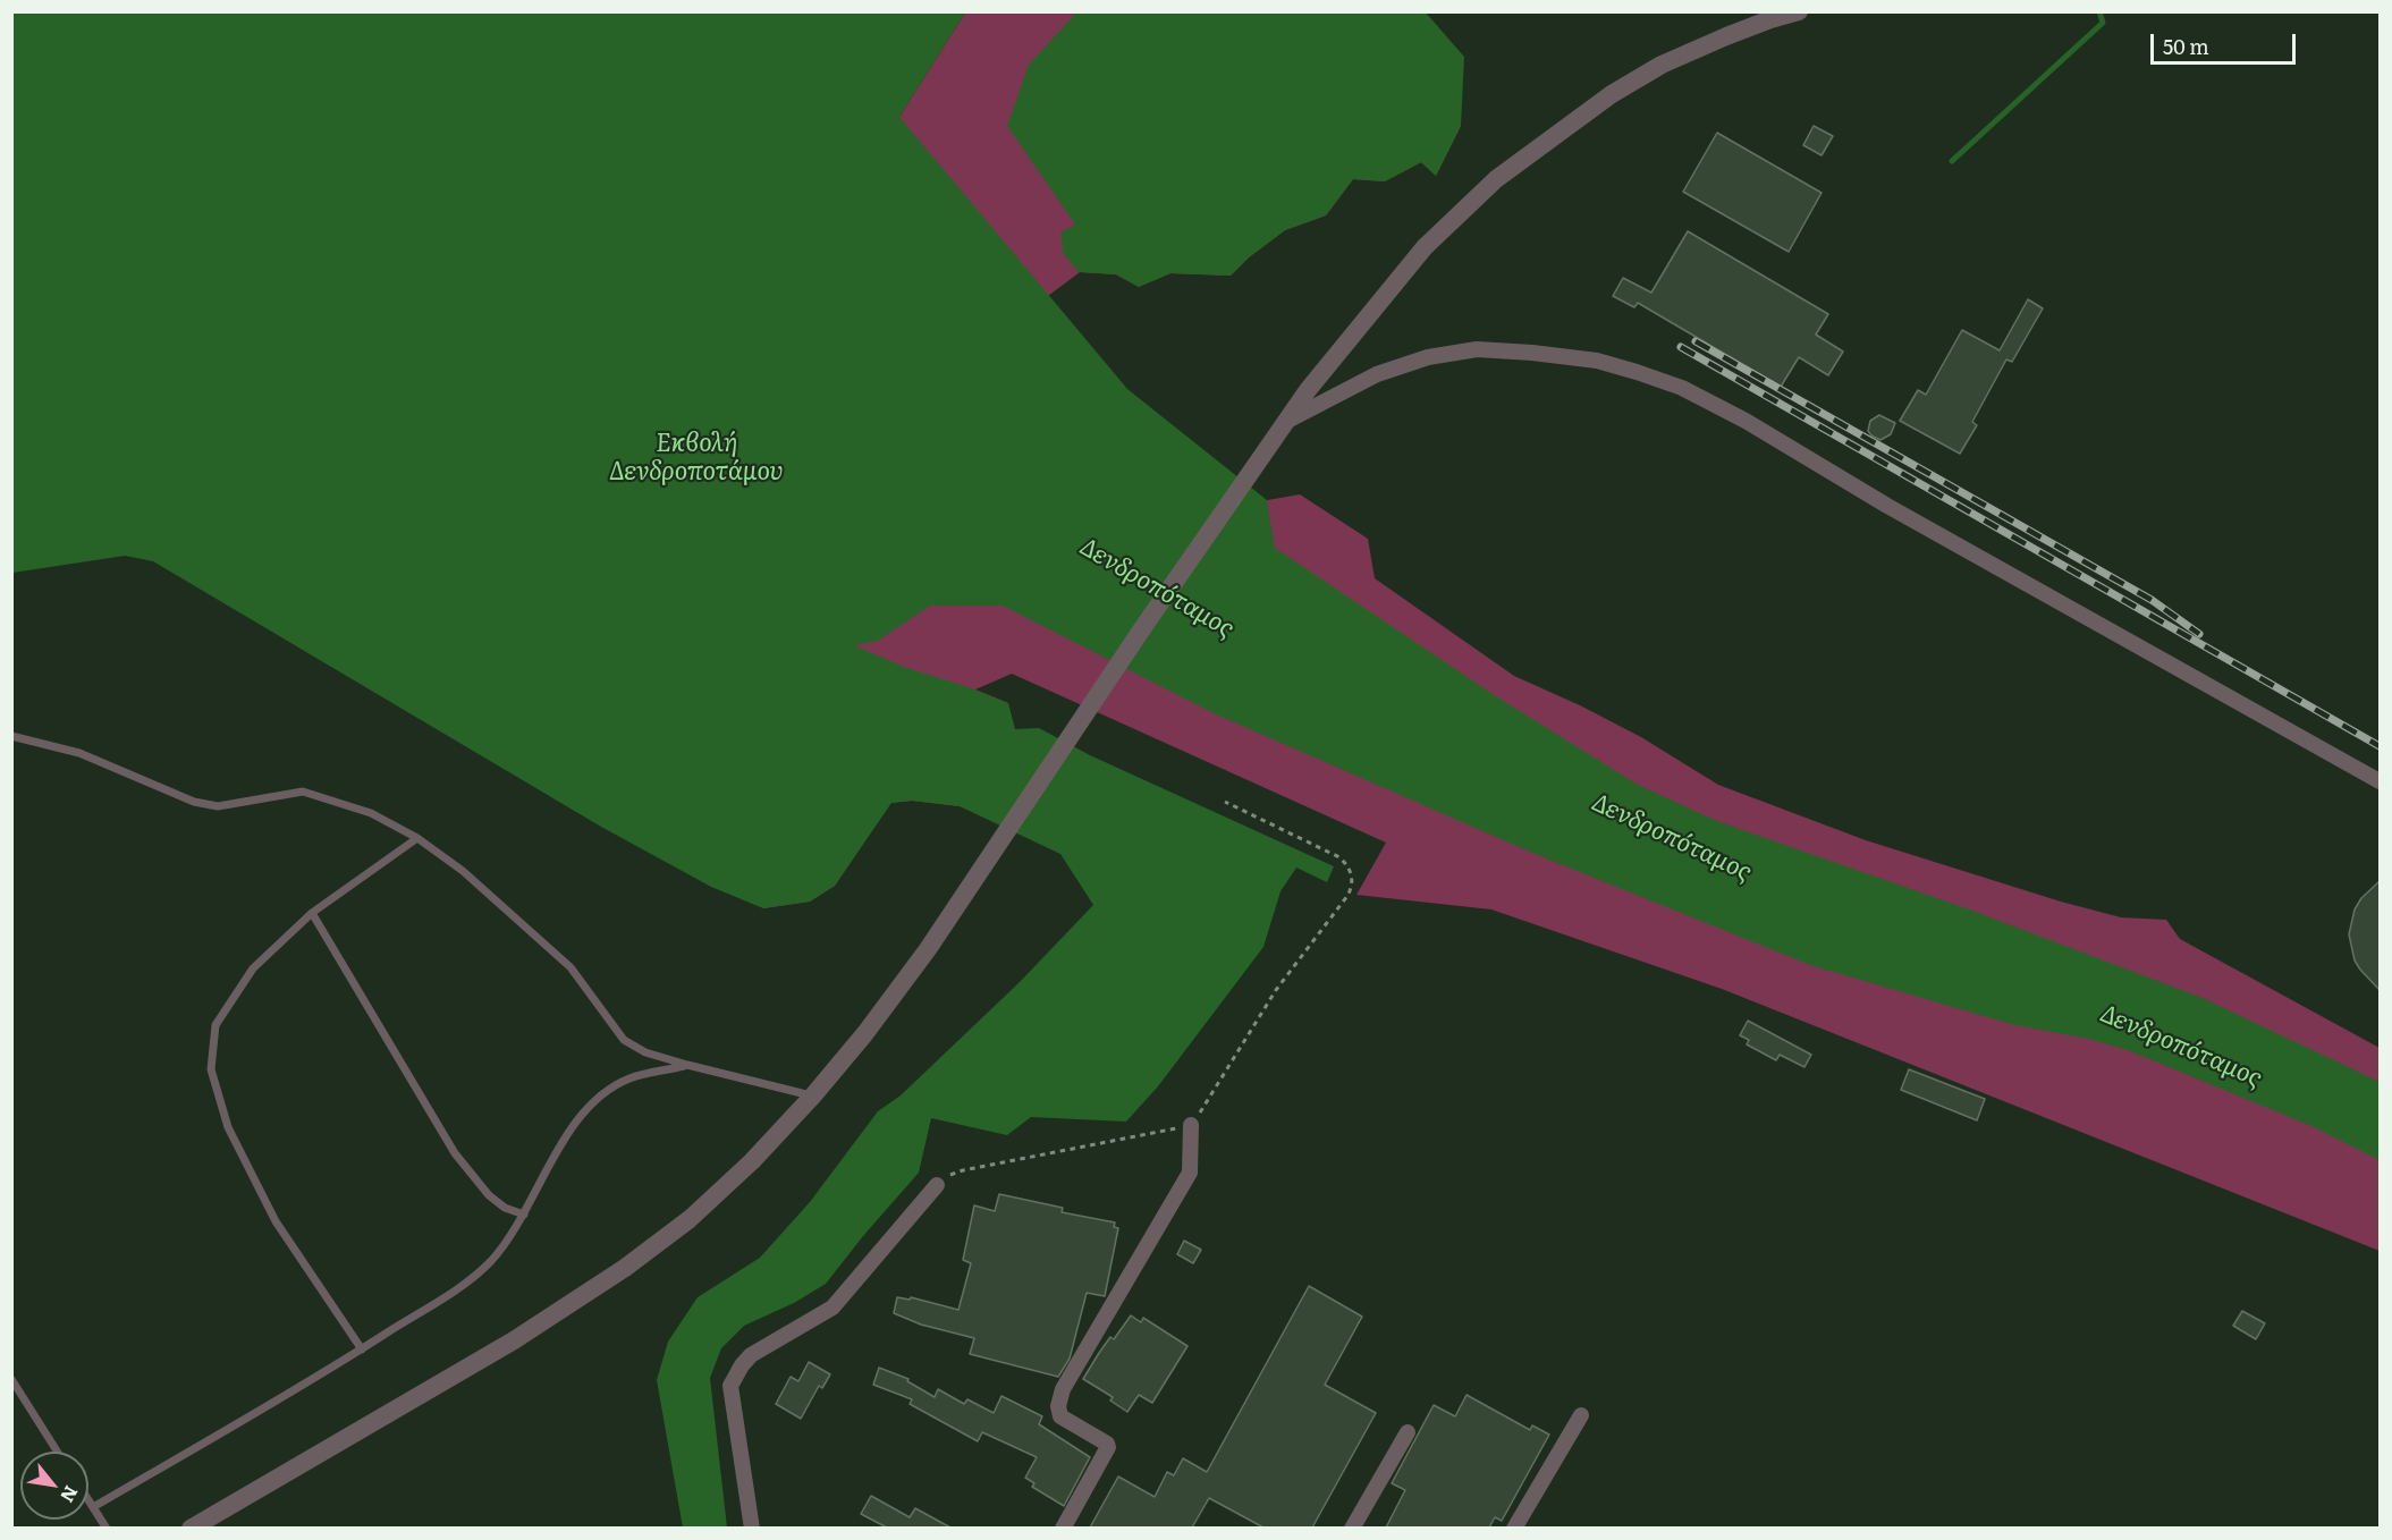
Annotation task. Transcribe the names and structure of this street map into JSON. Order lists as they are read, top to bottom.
{
  "water": ["Εκβολή Δενδροποτάμου", "Δενδροπόταμος"],
  "scale_bar": "50 m",
  "north": "bottom right"
}
